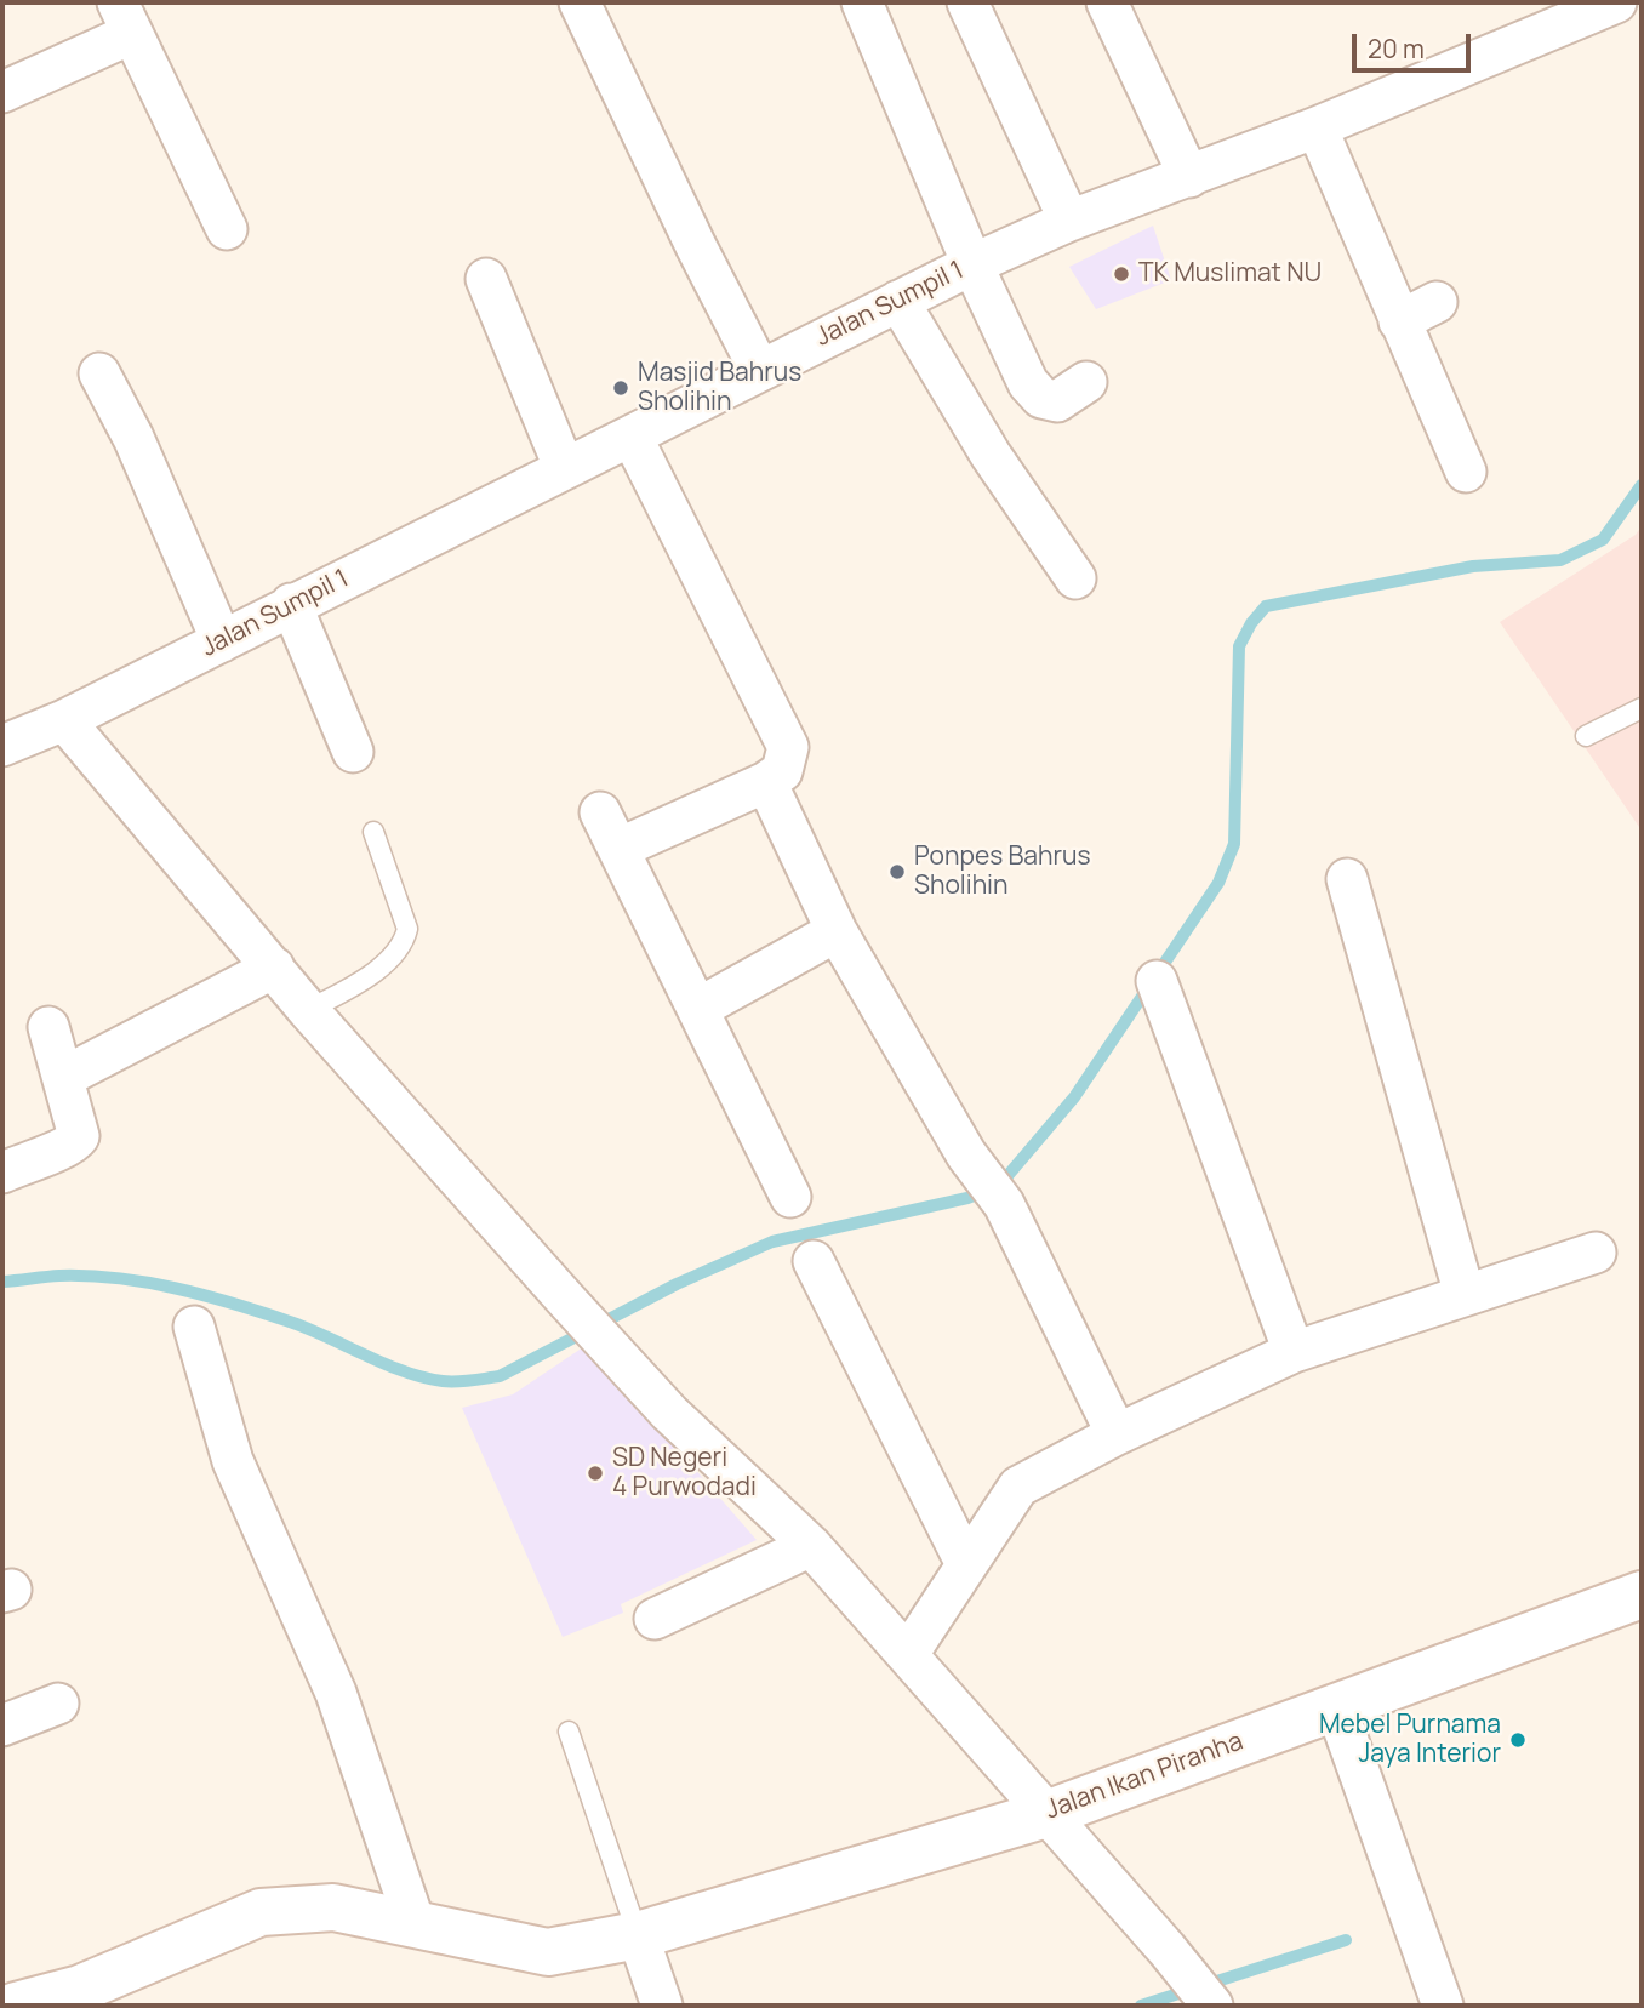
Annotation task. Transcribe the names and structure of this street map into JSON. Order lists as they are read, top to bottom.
{
  "streets": {
    "street": ["Jalan Sumpil 1", "Jalan Ikan Piranha"]
  },
  "places": [
    "TK Muslimat NU",
    "Masjid Bahrus Sholihin",
    "Ponpes Bahrus Sholihin",
    "SD Negeri 4 Purwodadi",
    "Mebel Purnama Jaya Interior"
  ],
  "scale_bar": "20 m"
}
